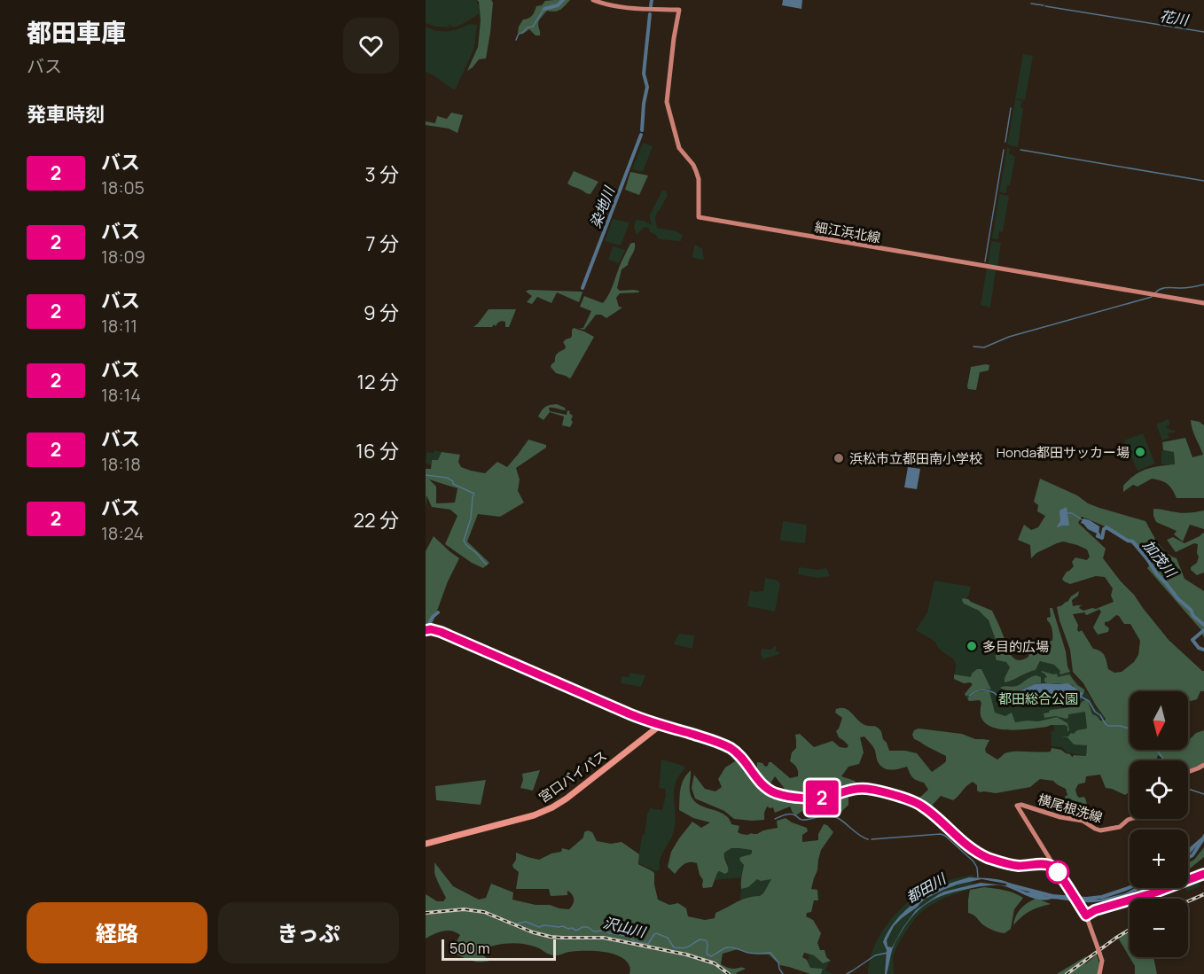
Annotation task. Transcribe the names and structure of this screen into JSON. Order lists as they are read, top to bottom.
{
  "streets": {
    "highway": ["宮口バイパス"],
    "main road": ["細江浜北線", "横尾根洗線"]
  },
  "water": [
    "花川",
    "染地川",
    "加茂川",
    "都田川",
    "沢山川"
  ],
  "parks": ["都田総合公園"],
  "places": ["Honda都田サッカー場", "浜松市立都田南小学校", "多目的広場"],
  "lines": ["bus line 2"],
  "scale_bar": "500 m",
  "north": "bottom",
  "page": {
    "heading": [
      ["都田車庫", "バス"],
      "発車時刻"
    ],
    "on_map": "2",
    "list": [
      {
        "mark": "2",
        "name": "バス",
        "note": "18:05",
        "value": "3 分"
      },
      {
        "mark": "2",
        "name": "バス",
        "note": "18:09",
        "value": "7 分"
      },
      {
        "mark": "2",
        "name": "バス",
        "note": "18:11",
        "value": "9 分"
      },
      {
        "mark": "2",
        "name": "バス",
        "note": "18:14",
        "value": "12 分"
      },
      {
        "mark": "2",
        "name": "バス",
        "note": "18:18",
        "value": "16 分"
      },
      {
        "mark": "2",
        "name": "バス",
        "note": "18:24",
        "value": "22 分"
      }
    ],
    "map_buttons": ["+", "−"],
    "buttons": ["経路", "きっぷ"],
    "scale": "500 m"
  }
}
